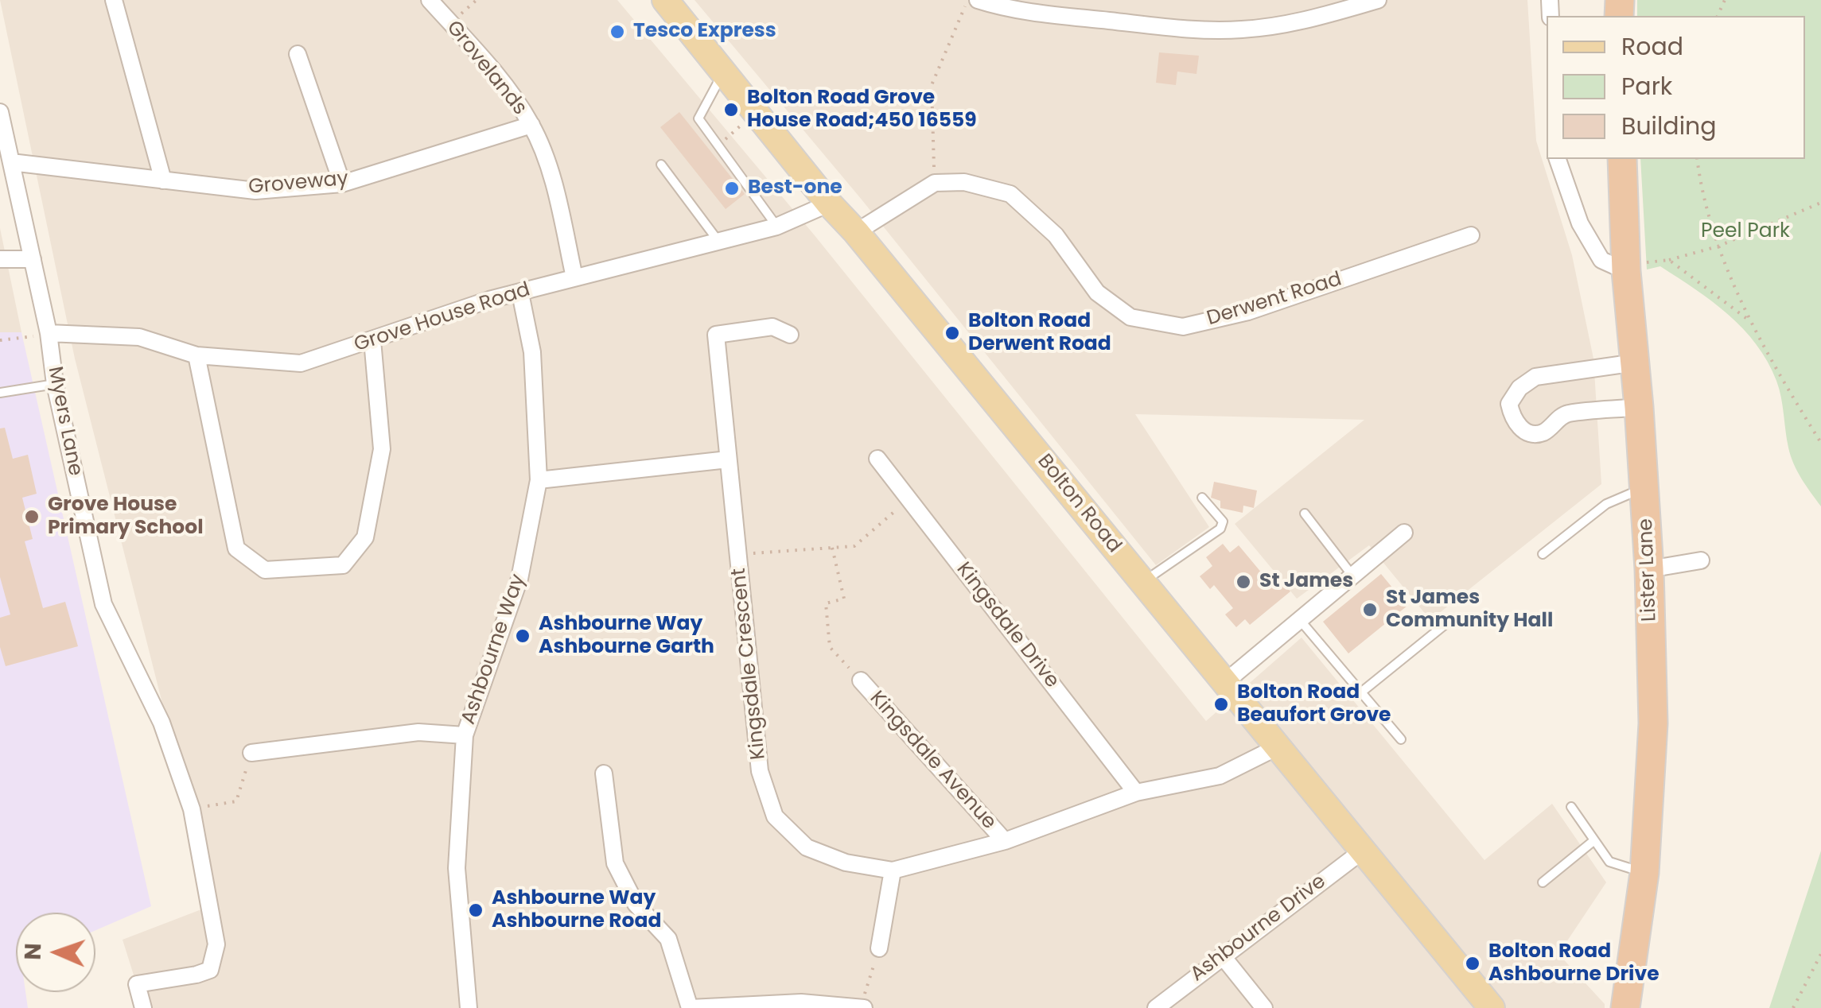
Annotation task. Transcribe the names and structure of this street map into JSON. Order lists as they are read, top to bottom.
{
  "streets": {
    "highway": ["Lister Lane"],
    "main road": ["Bolton Road"],
    "street": [
      "Grovelands",
      "Groveway",
      "Derwent Road",
      "Grove House Road",
      "Myers Lane",
      "Kingsdale Drive",
      "Ashbourne Way",
      "Kingsdale Crescent",
      "Kingsdale Avenue",
      "Ashbourne Drive"
    ]
  },
  "crossings": [
    ["Grovelands", "Groveway"],
    ["Grovelands", "Grove House Road"],
    ["Groveway", "Myers Lane"],
    ["Grove House Road", "Myers Lane"],
    ["Grove House Road", "Bolton Road"],
    ["Grove House Road", "Ashbourne Way"],
    ["Bolton Road", "Kingsdale Crescent"],
    ["Bolton Road", "Ashbourne Drive"],
    ["Kingsdale Drive", "Kingsdale Crescent"],
    ["Kingsdale Crescent", "Kingsdale Avenue"]
  ],
  "parks": ["Peel Park"],
  "places": [
    "Tesco Express",
    "Bolton Road Grove House Road;450 16559",
    "Best-one",
    "Bolton Road Derwent Road",
    "Grove House Primary School",
    "St James",
    "St James Community Hall",
    "Ashbourne Way Ashbourne Garth",
    "Bolton Road Beaufort Grove",
    "Ashbourne Way Ashbourne Road",
    "Bolton Road Ashbourne Drive"
  ],
  "legend": ["Road", "Park", "Building"],
  "north": "left"
}
